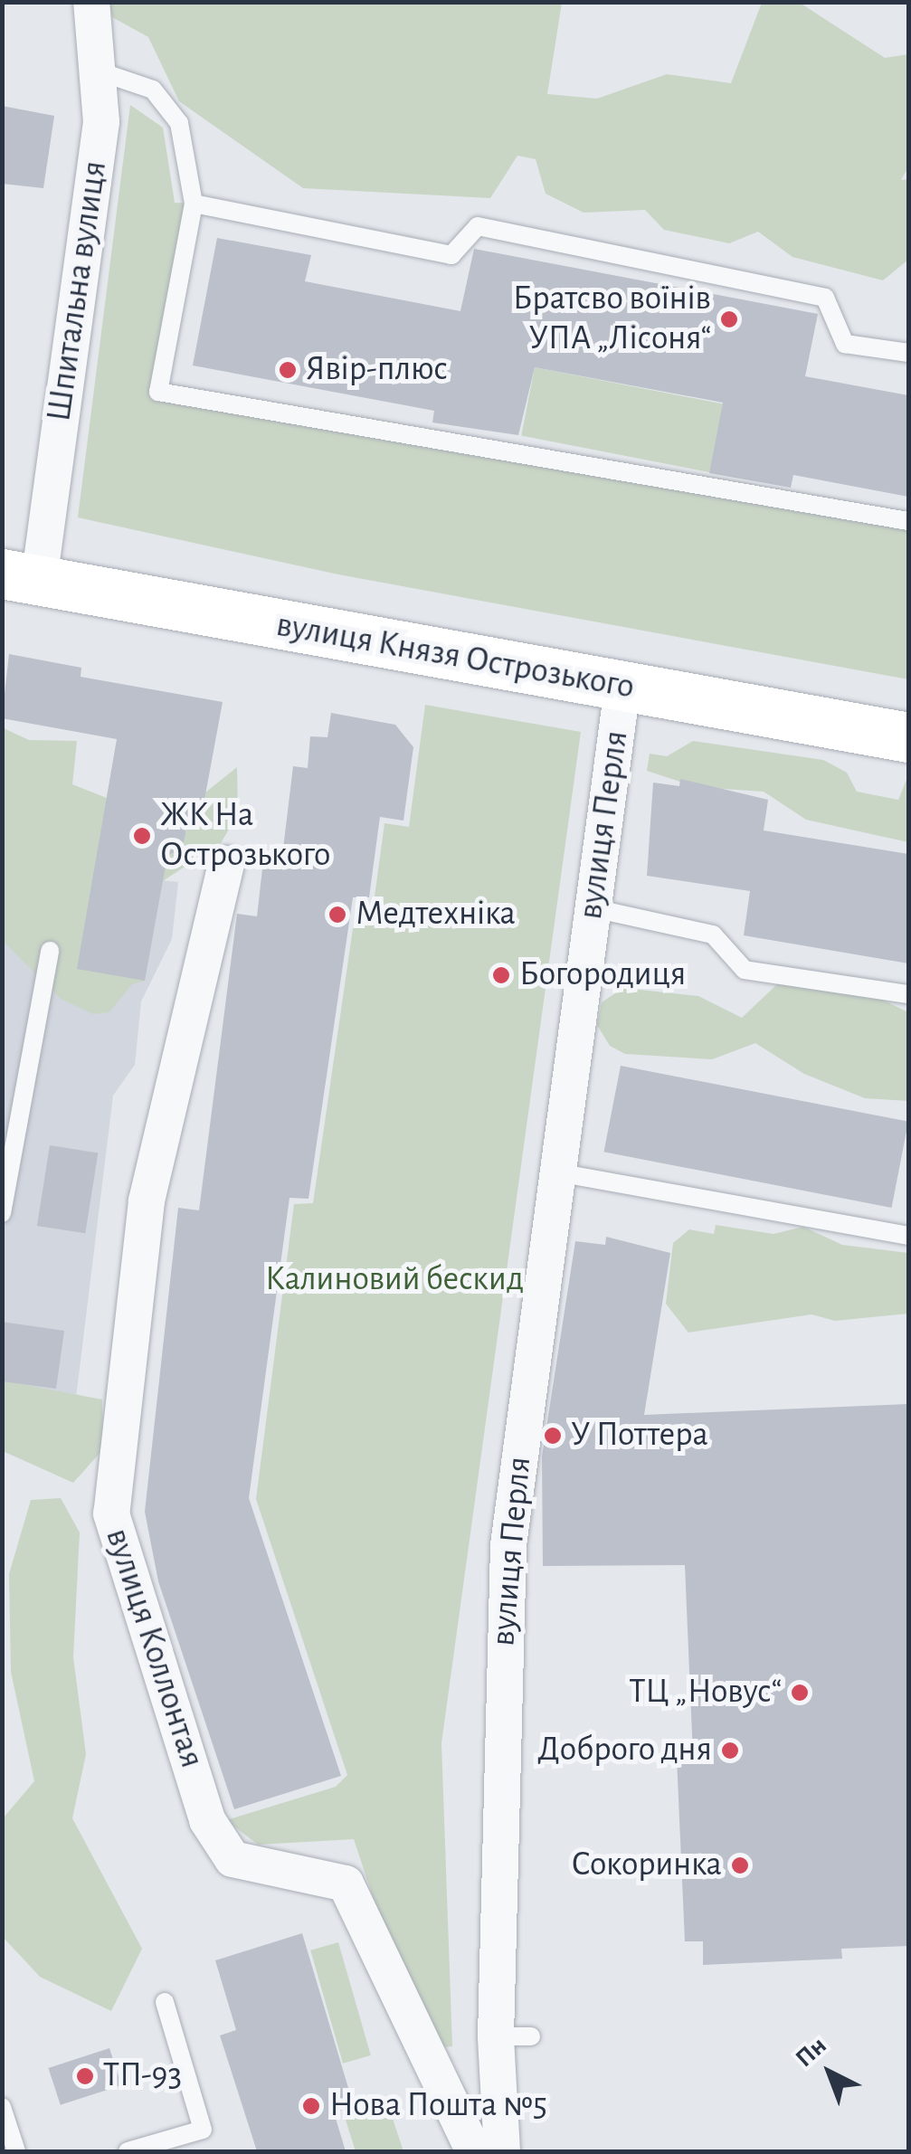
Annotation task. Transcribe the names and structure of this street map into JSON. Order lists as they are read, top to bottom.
{
  "streets": {
    "main road": ["вулиця Князя Острозького"],
    "street": ["Шпитальна вулиця", "вулиця Перля", "вулиця Коллонтая"]
  },
  "crossings": [
    ["Шпитальна вулиця", "вулиця Князя Острозького"],
    ["вулиця Князя Острозького", "вулиця Перля"]
  ],
  "parks": ["Калиновий бескид"],
  "places": [
    "Братсво воїнів УПА „Лісоня“",
    "Явір-плюс",
    "ЖК На Острозького",
    "Медтехніка",
    "Богородиця",
    "У Поттера",
    "ТЦ „Новус“",
    "Доброго дня",
    "Сокоринка",
    "ТП-93",
    "Нова Пошта №5"
  ],
  "north": "top left"
}
